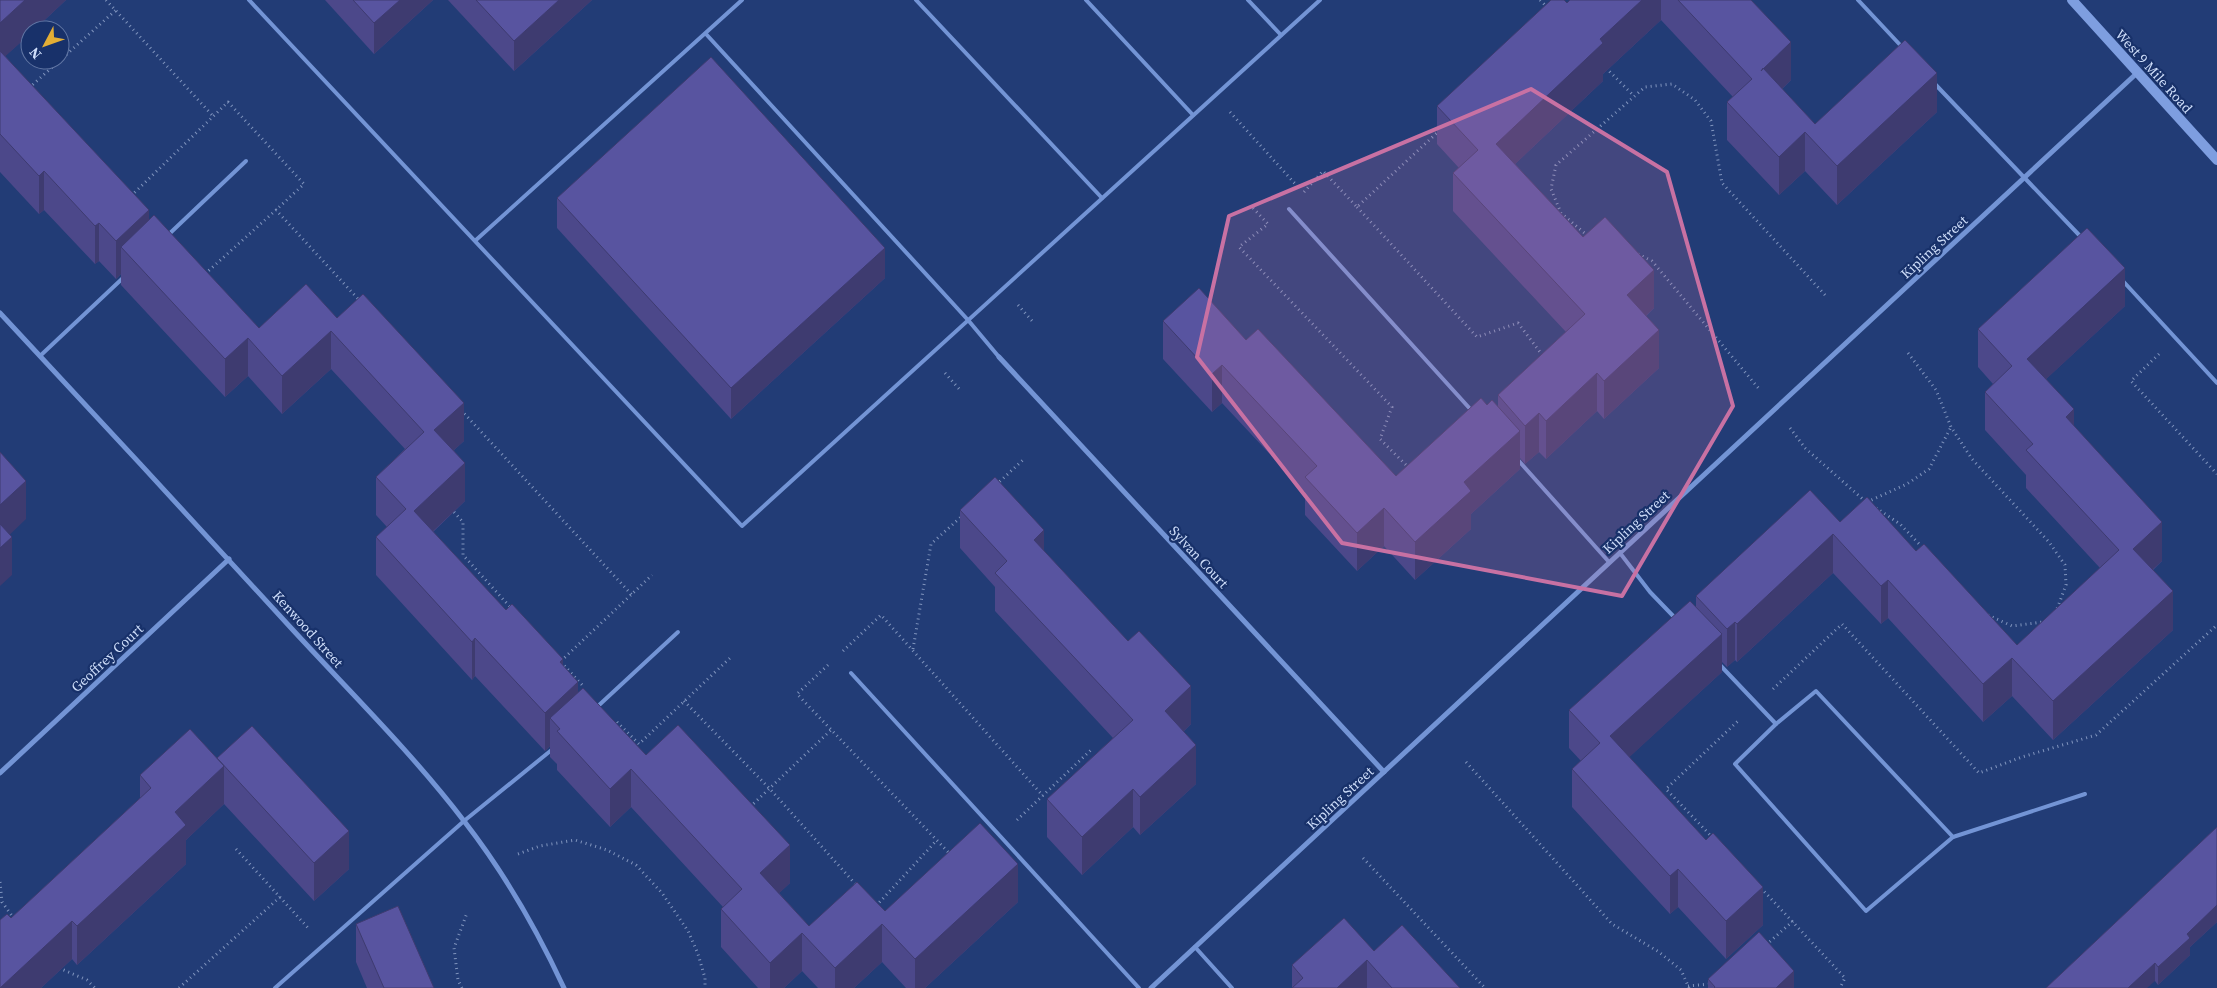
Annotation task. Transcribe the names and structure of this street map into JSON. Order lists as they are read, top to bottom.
{
  "streets": {
    "main road": ["West 9 Mile Road"],
    "street": [
      "Kipling Street",
      "Sylvan Court",
      "Kenwood Street",
      "Geoffrey Court"
    ]
  },
  "crossings": [
    ["West 9 Mile Road", "Kipling Street"],
    ["Kipling Street", "Sylvan Court"],
    ["Kenwood Street", "Geoffrey Court"]
  ],
  "north": "bottom left"
}
